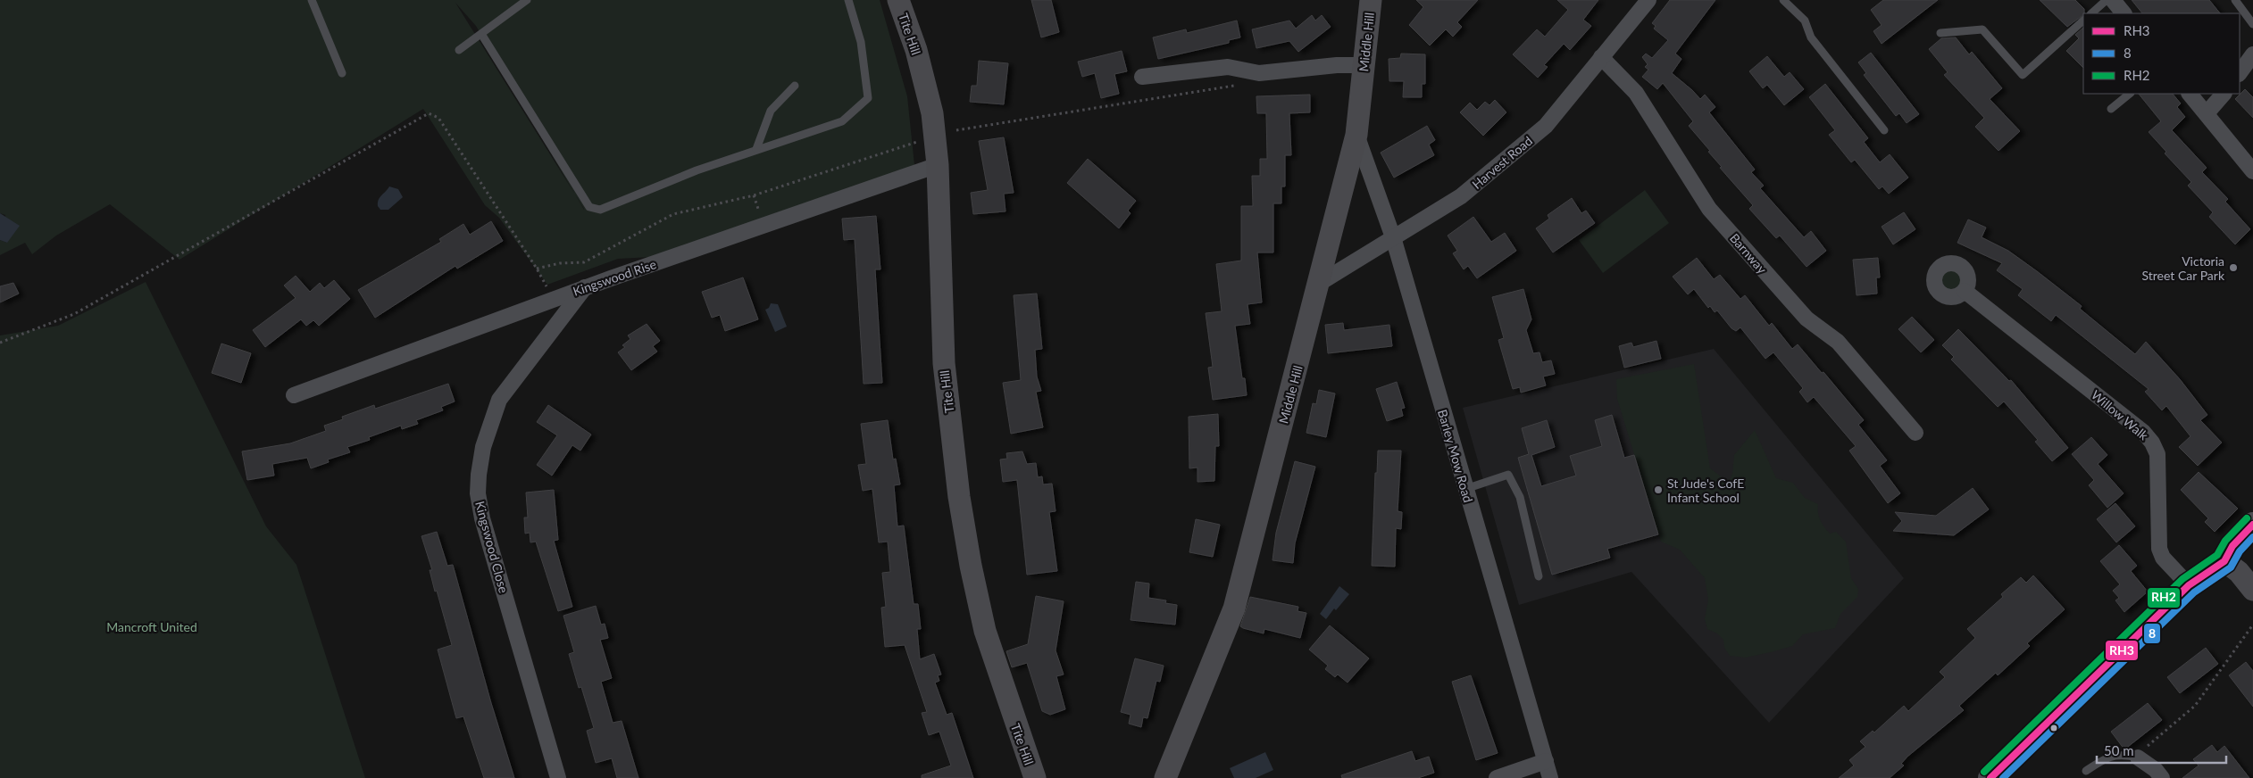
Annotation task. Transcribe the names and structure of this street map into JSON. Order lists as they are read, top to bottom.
{
  "streets": {
    "street": [
      "Tite Hill",
      "Middle Hill",
      "Harvest Road",
      "Barnway",
      "Kingswood Rise",
      "Willow Walk",
      "Barley Mow Road",
      "Kingswood Close"
    ]
  },
  "crossings": [
    ["Tite Hill", "Kingswood Rise"],
    ["Middle Hill", "Harvest Road"],
    ["Middle Hill", "Barley Mow Road"],
    ["Harvest Road", "Barnway"],
    ["Harvest Road", "Barley Mow Road"],
    ["Kingswood Rise", "Kingswood Close"]
  ],
  "parks": ["Mancroft United"],
  "places": ["Victoria Street Car Park", "St Jude's CofE Infant School"],
  "lines": ["transit line RH2", "transit line RH3", "transit line 8"],
  "legend": ["RH3", "8", "RH2"],
  "scale_bar": "50 m"
}
